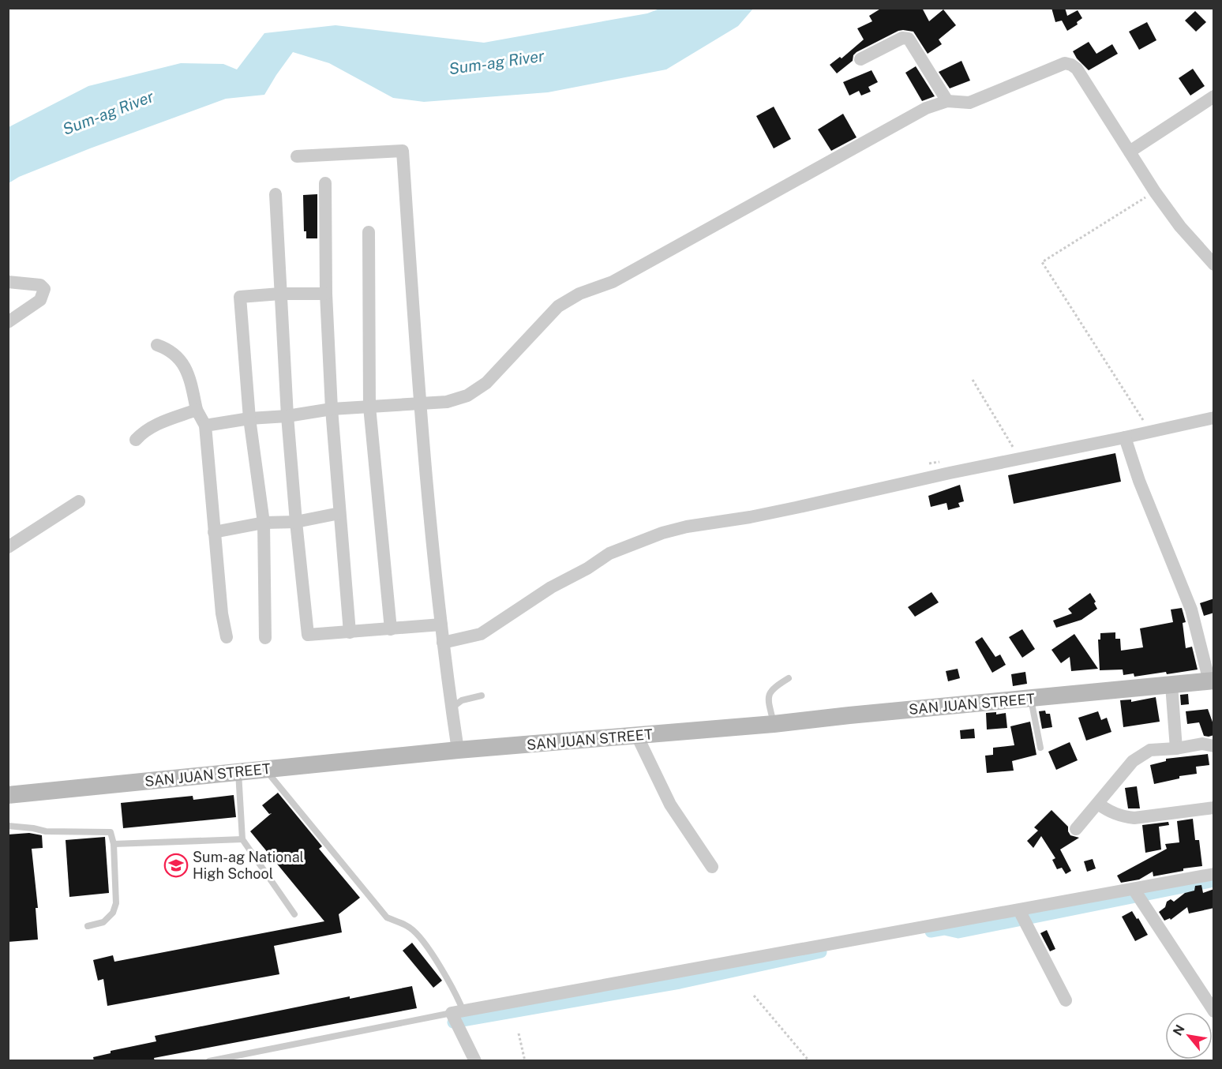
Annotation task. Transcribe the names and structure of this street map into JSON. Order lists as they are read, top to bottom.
{
  "streets": {
    "main road": ["SAN JUAN STREET"]
  },
  "water": ["Sum-ag River"],
  "places": {
    "school or university": ["Sum-ag National High School"]
  },
  "north": "top left"
}
